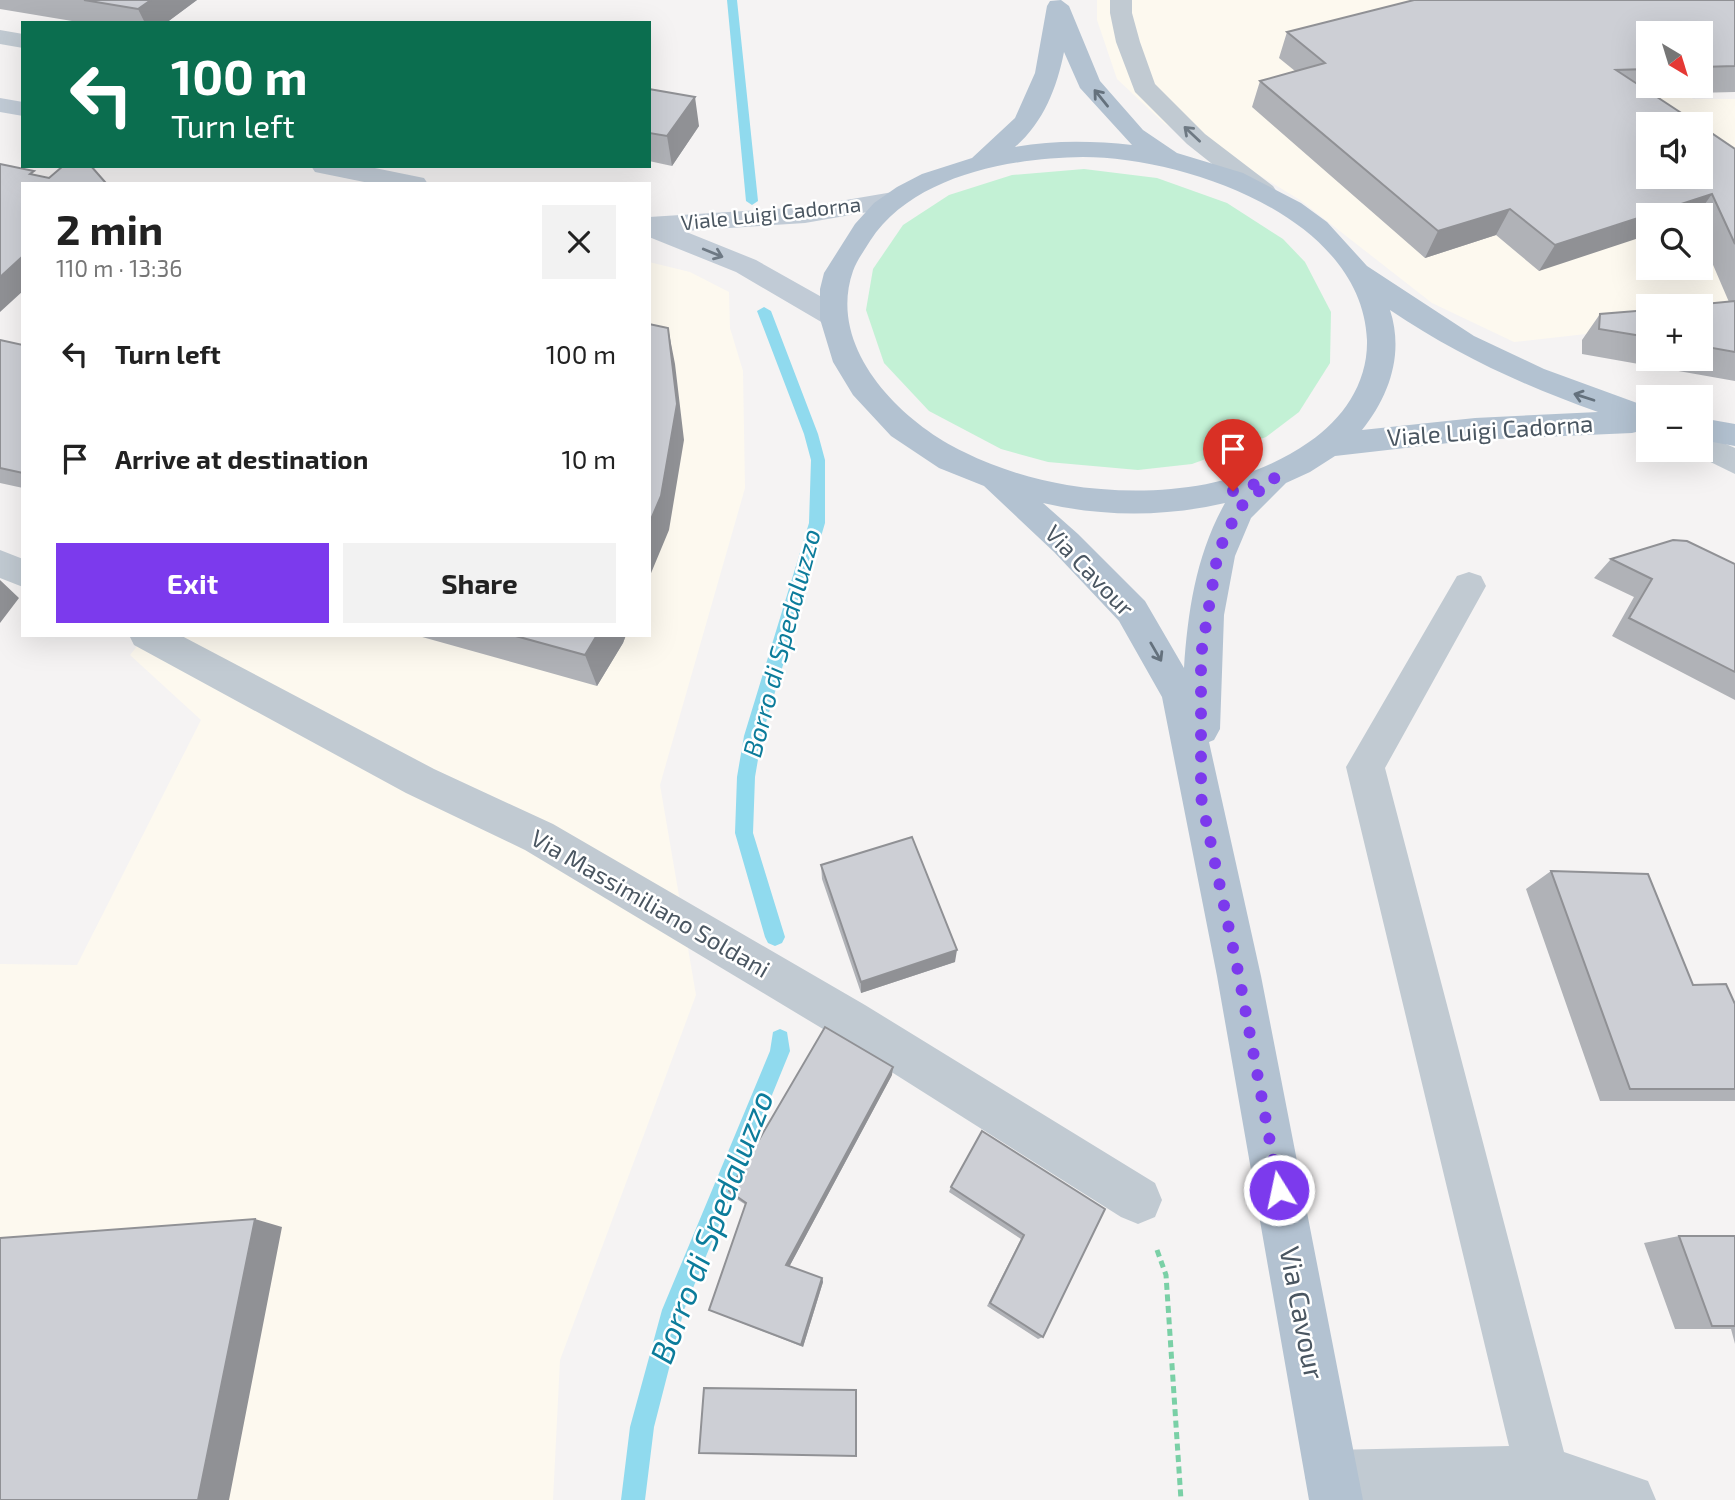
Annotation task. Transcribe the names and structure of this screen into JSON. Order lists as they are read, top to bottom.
{
  "streets": {
    "main road": ["Viale Luigi Cadorna", "Via Cavour"],
    "street": ["Via Massimiliano Soldani"]
  },
  "water": ["Borro di Spedaluzzo"],
  "north": "bottom right",
  "page": {
    "map_buttons": ["+", "−"],
    "turn": ["100 m", "Turn left"],
    "heading": ["2 min", "110 m · 13:36"],
    "list": [
      {
        "name": "Turn left",
        "value": "100 m"
      },
      {
        "name": "Arrive at destination",
        "value": "10 m"
      }
    ],
    "buttons": ["Exit", "Share"]
  }
}
